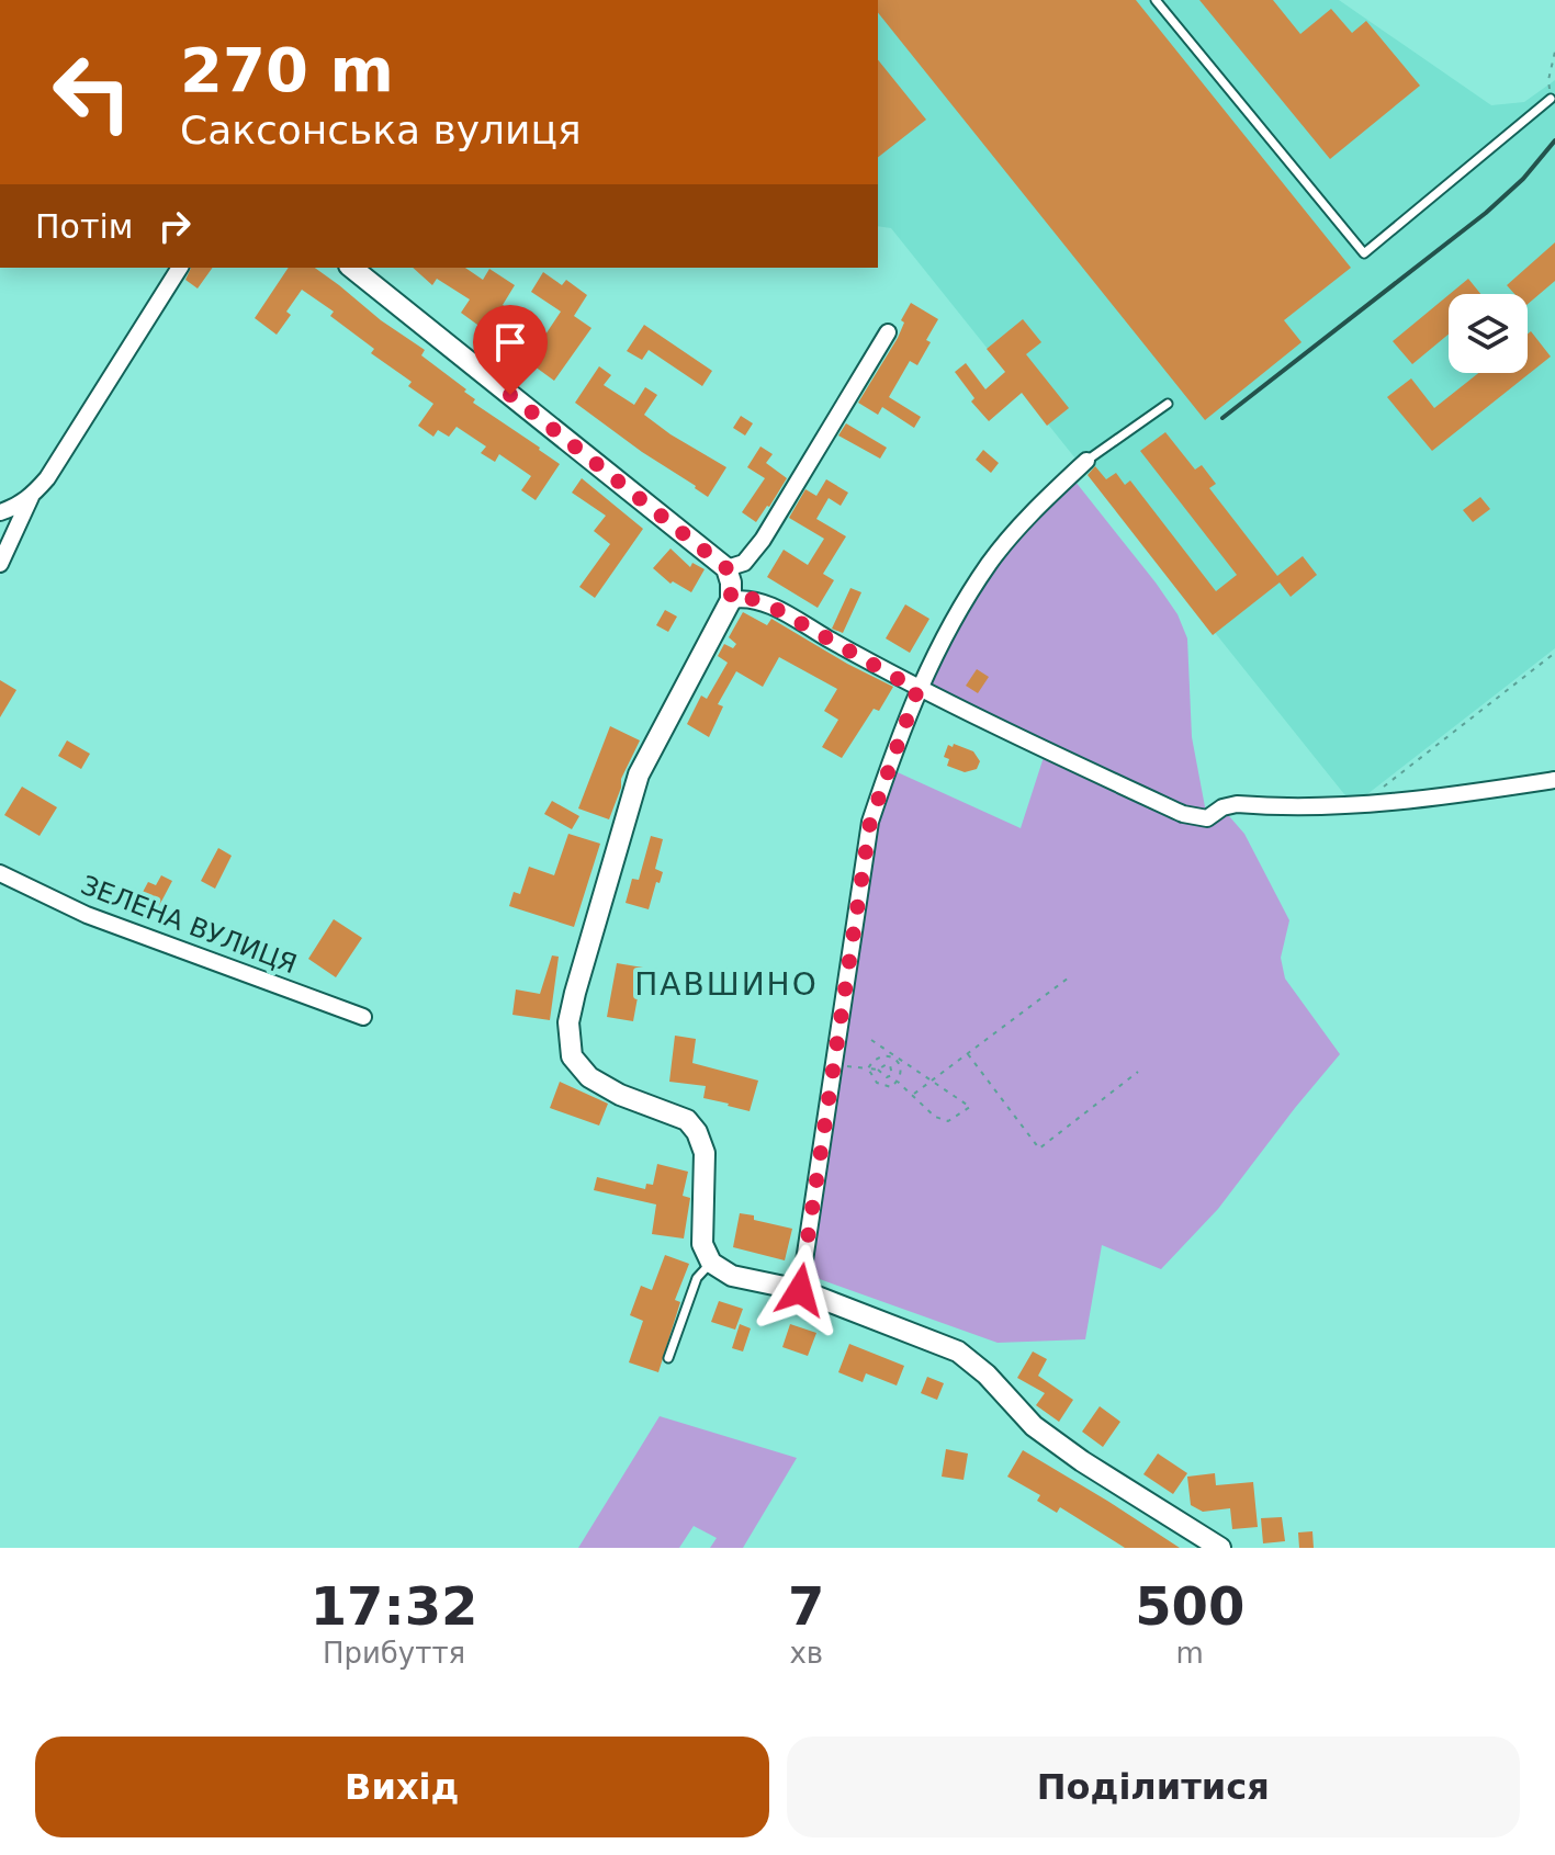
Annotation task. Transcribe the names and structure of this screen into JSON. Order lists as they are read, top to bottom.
{
  "streets": {
    "street": ["ЗЕЛЕНА ВУЛИЦЯ"]
  },
  "districts": ["ПАВШИНО"],
  "page": {
    "turn": ["270 m", "Саксонська вулиця"],
    "then": "Потім",
    "eta": [
      "17:32",
      "Прибуття",
      "7",
      "хв",
      "500",
      "m"
    ],
    "buttons": ["Вихід", "Поділитися"]
  }
}
